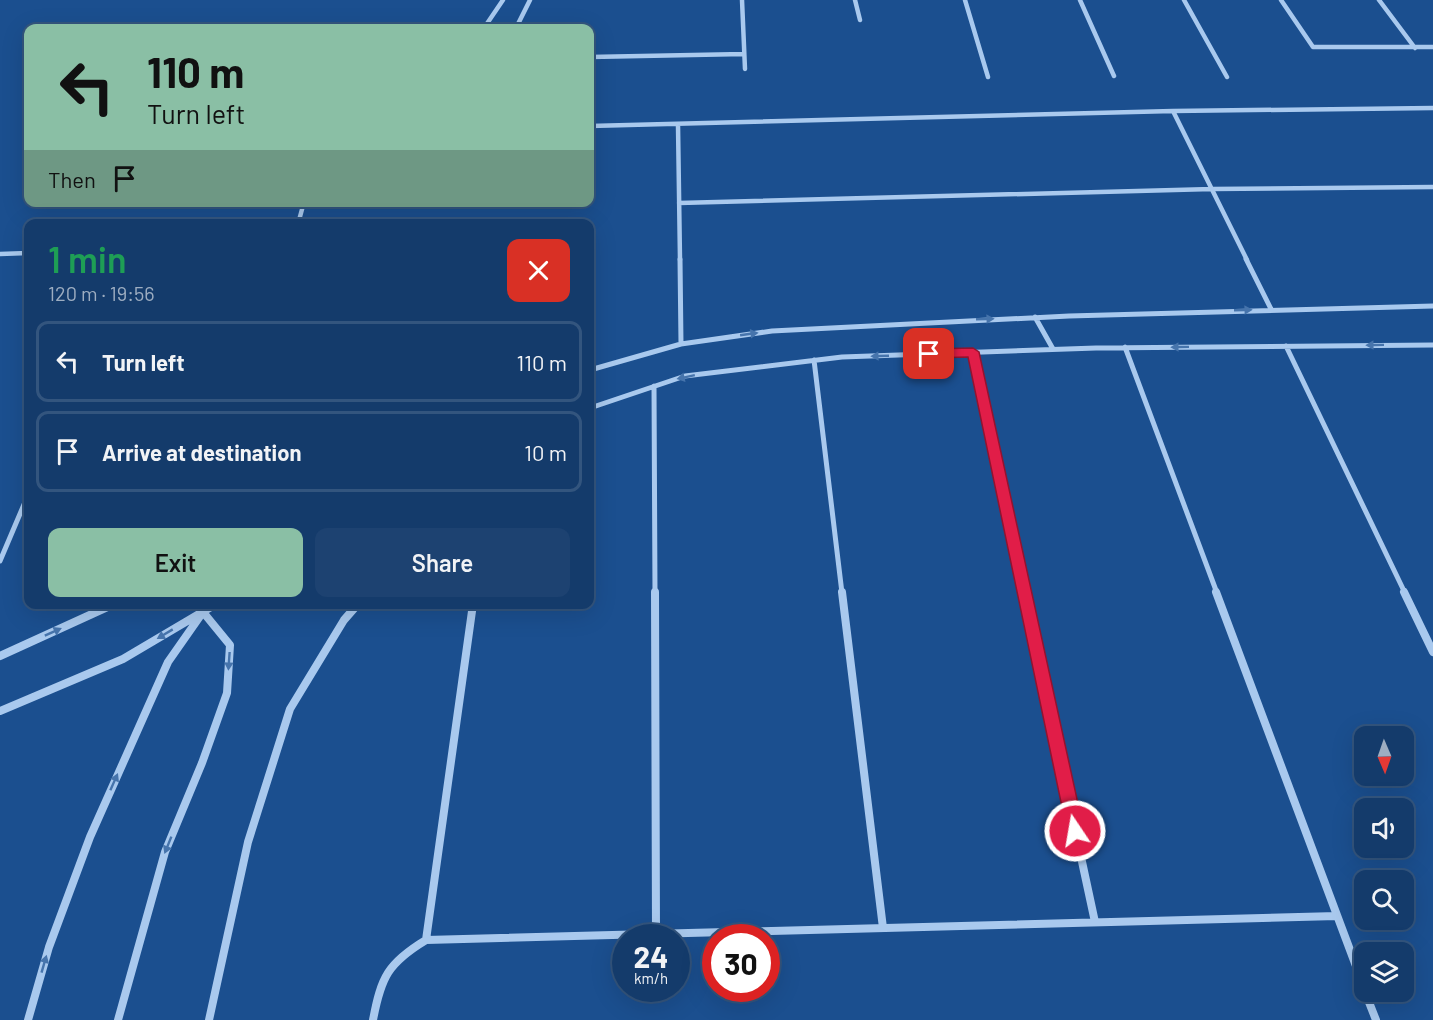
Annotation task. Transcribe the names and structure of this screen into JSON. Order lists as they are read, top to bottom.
{
  "north": "bottom",
  "page": {
    "turn": ["110 m", "Turn left"],
    "then": "Then",
    "heading": ["1 min", "120 m · 19:56"],
    "list": [
      {
        "name": "Turn left",
        "value": "110 m"
      },
      {
        "name": "Arrive at destination",
        "value": "10 m"
      }
    ],
    "buttons": ["Exit", "Share"],
    "speed": "24 km/h",
    "limit": "30"
  }
}
